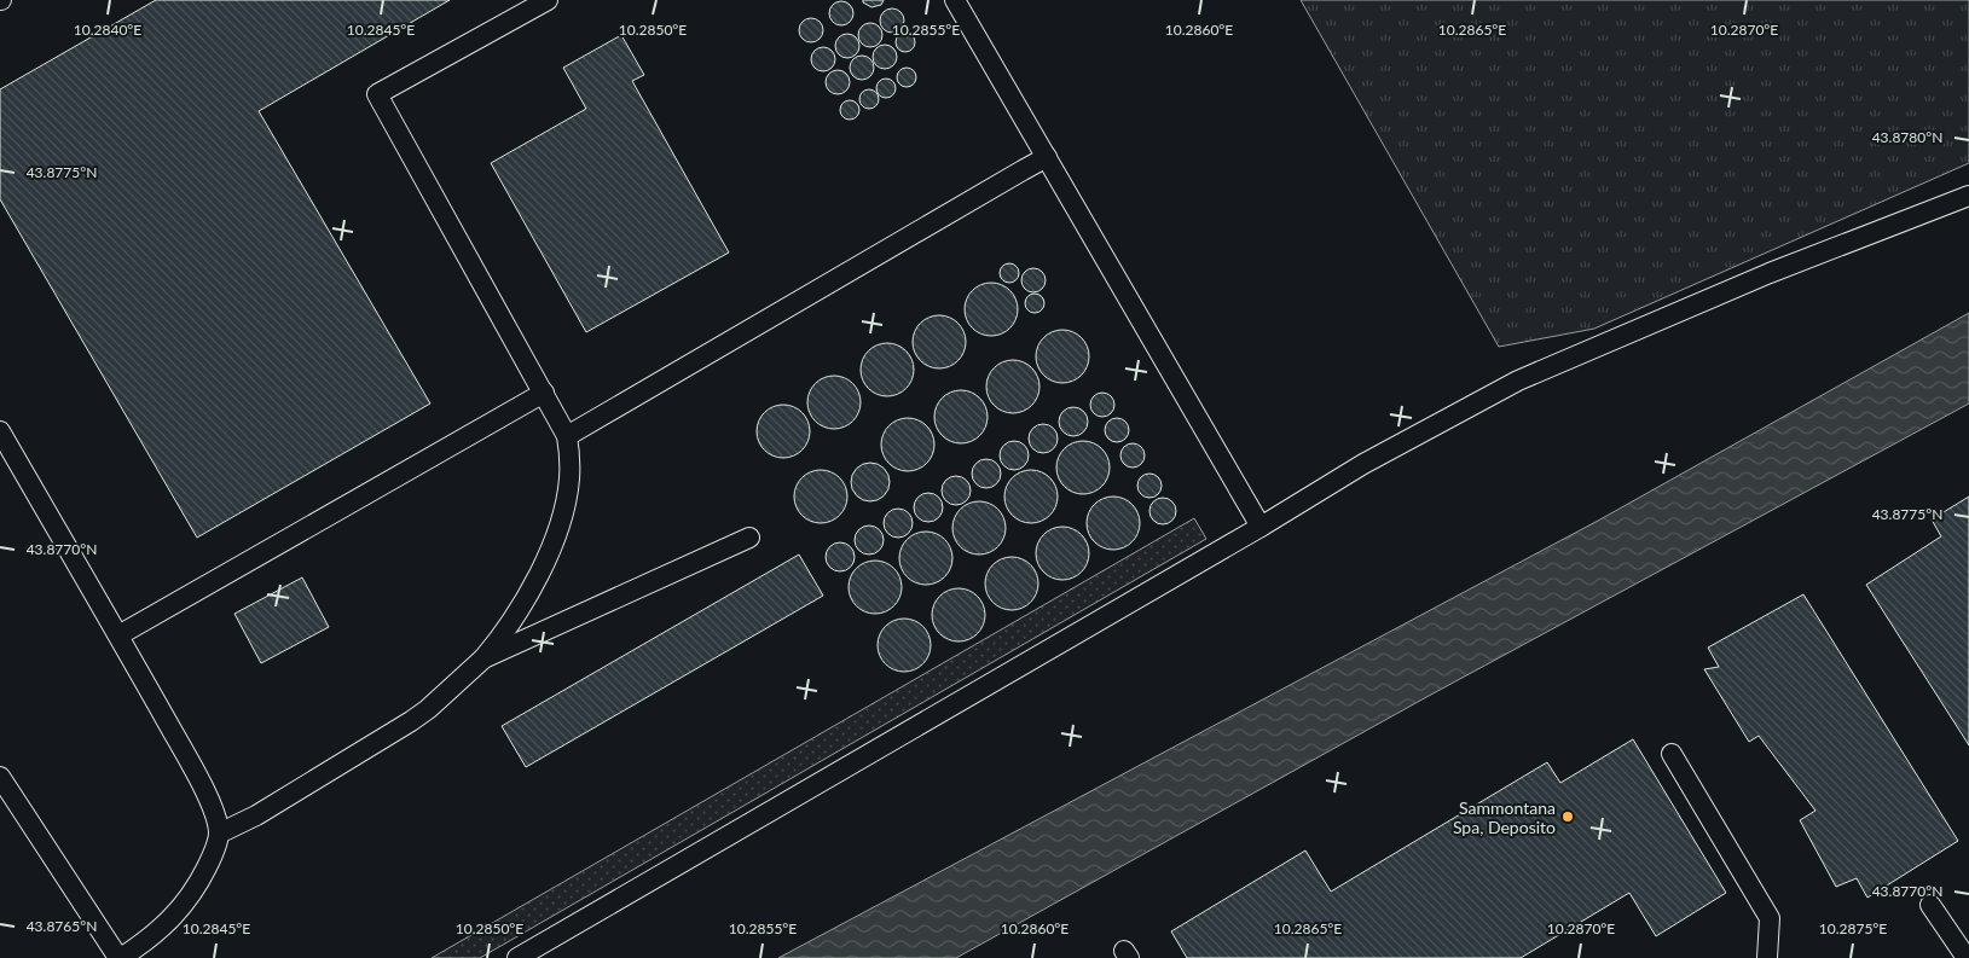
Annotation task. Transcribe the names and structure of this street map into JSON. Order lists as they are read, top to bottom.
{
  "places": ["Sammontana Spa, Deposito"],
  "coordinates": [
    "10.2840°E",
    "10.2845°E",
    "10.2850°E",
    "10.2855°E",
    "10.2860°E",
    "10.2865°E",
    "10.2870°E",
    "43.8780°N",
    "43.8775°N",
    "43.8770°N",
    "43.8765°N",
    "10.2875°E"
  ]
}
